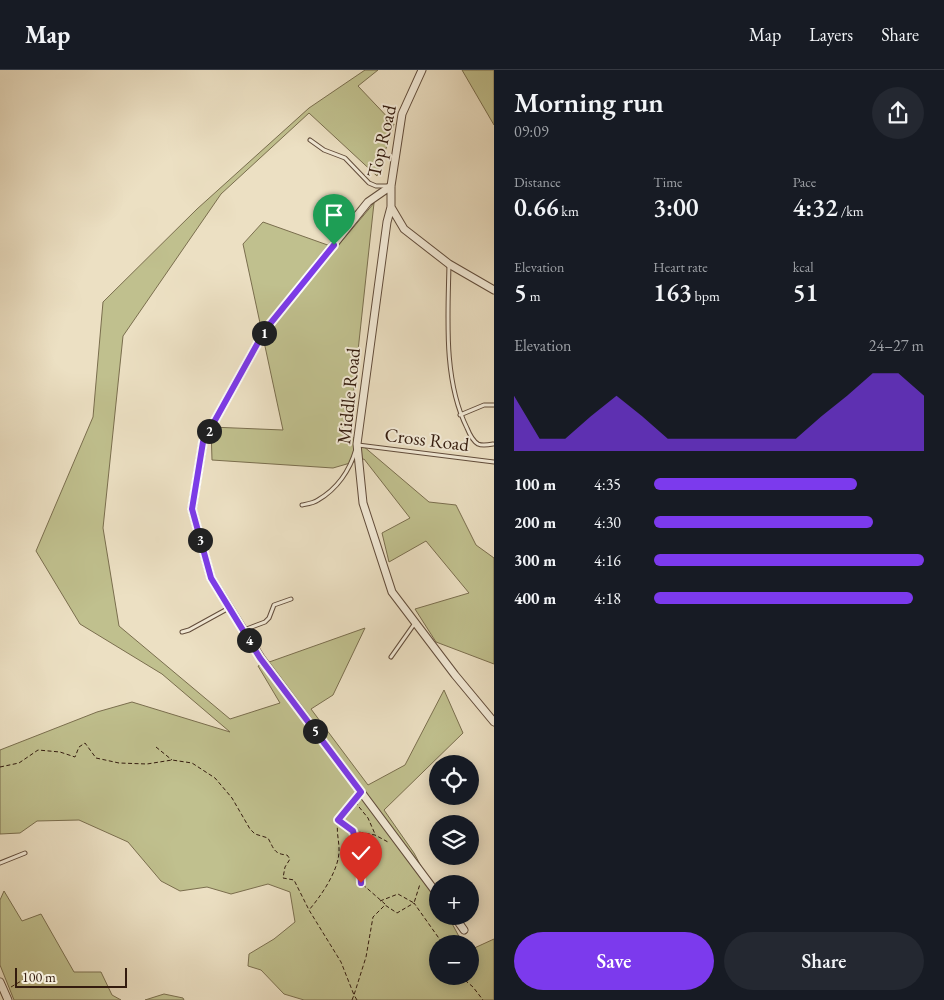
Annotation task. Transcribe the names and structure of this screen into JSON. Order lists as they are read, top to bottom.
{
  "streets": {
    "street": ["Top Road", "Middle Road"],
    "lane": ["Cross Road"]
  },
  "crossings": [
    ["Top Road", "Middle Road"],
    ["Middle Road", "Cross Road"]
  ],
  "scale_bar": "100 m",
  "page": {
    "header": "Map",
    "nav": ["Map", "Layers", "Share"],
    "heading": ["Morning run", "09:09"],
    "stats": [
      ["Distance", "0.66 km"],
      ["Time", "3:00"],
      ["Pace", "4:32 /km"],
      ["Elevation", "5 m"],
      ["Heart rate", "163 bpm"],
      ["kcal", "51"]
    ],
    "pins": [
      "1",
      "2",
      "3",
      "4",
      "5"
    ],
    "chart": ["Elevation", "24–27 m"],
    "list": [
      {
        "name": "100 m",
        "note": "4:35"
      },
      {
        "name": "200 m",
        "note": "4:30"
      },
      {
        "name": "300 m",
        "note": "4:16"
      },
      {
        "name": "400 m",
        "note": "4:18"
      }
    ],
    "map_buttons": ["+", "−"],
    "buttons": ["Save", "Share"],
    "scale": "100 m"
  }
}
